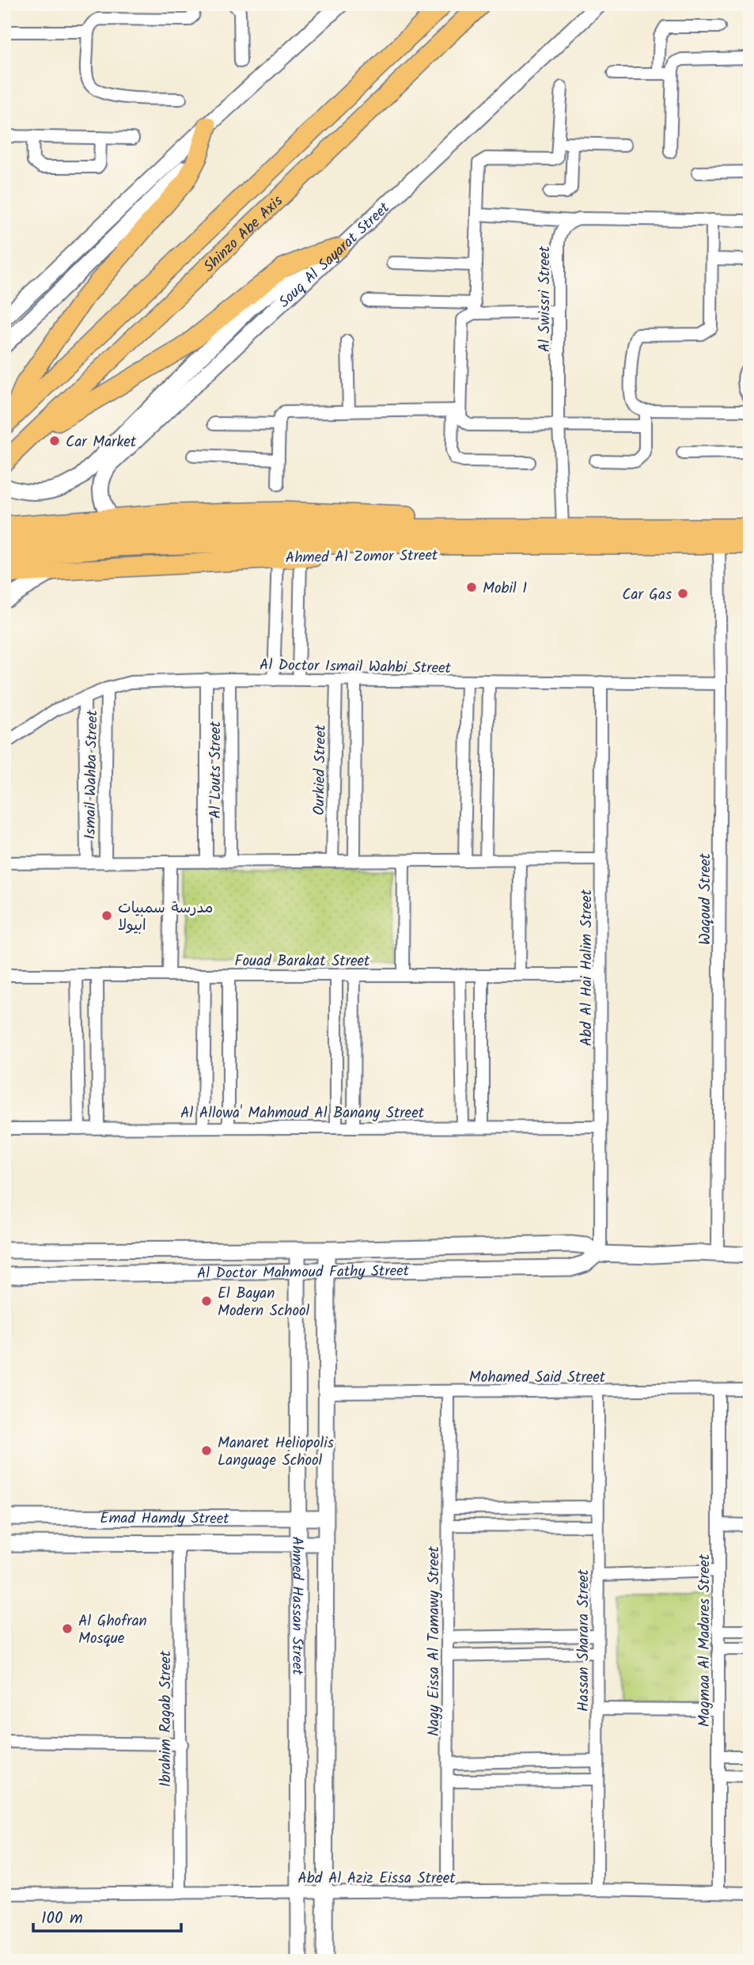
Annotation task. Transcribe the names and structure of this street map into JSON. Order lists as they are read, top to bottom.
{
  "streets": {
    "main road": ["Shinzo Abe Axis", "Ahmed Al Zomor Street"],
    "street": [
      "Souq Al Sayarat Street",
      "Al Swissri Street",
      "Al Doctor Ismail Wahbi Street",
      "Al Louts Street",
      "Ourkied Street",
      "Ismail Wahba Street",
      "Waqoud Street",
      "Fouad Barakat Street",
      "Abd Al Hai Halim Street",
      "Al Allowa' Mahmoud Al Banany Street",
      "Al Doctor Mahmoud Fathy Street",
      "Mohamed Said Street",
      "Emad Hamdy Street",
      "Ahmed Hassan Street",
      "Hassan Sharara Street",
      "Magmaa Al Madares Street",
      "Nagy Eissa Al Tamawy Street",
      "Ibrahim Ragab Street",
      "Abd Al Aziz Eissa Street"
    ]
  },
  "crossings": [
    ["Ahmed Al Zomor Street", "Waqoud Street"],
    ["Al Doctor Ismail Wahbi Street", "Al Louts Street"],
    ["Al Doctor Ismail Wahbi Street", "Ourkied Street"],
    ["Al Doctor Ismail Wahbi Street", "Ismail Wahba Street"],
    ["Al Doctor Ismail Wahbi Street", "Waqoud Street"],
    ["Al Doctor Ismail Wahbi Street", "Abd Al Hai Halim Street"],
    ["Waqoud Street", "Al Doctor Mahmoud Fathy Street"],
    ["Fouad Barakat Street", "Abd Al Hai Halim Street"],
    ["Abd Al Hai Halim Street", "Al Allowa' Mahmoud Al Banany Street"],
    ["Abd Al Hai Halim Street", "Al Doctor Mahmoud Fathy Street"],
    ["Al Doctor Mahmoud Fathy Street", "Ahmed Hassan Street"],
    ["Mohamed Said Street", "Ahmed Hassan Street"],
    ["Mohamed Said Street", "Hassan Sharara Street"],
    ["Mohamed Said Street", "Magmaa Al Madares Street"],
    ["Mohamed Said Street", "Nagy Eissa Al Tamawy Street"],
    ["Emad Hamdy Street", "Ahmed Hassan Street"],
    ["Emad Hamdy Street", "Ibrahim Ragab Street"],
    ["Ahmed Hassan Street", "Abd Al Aziz Eissa Street"],
    ["Hassan Sharara Street", "Abd Al Aziz Eissa Street"],
    ["Magmaa Al Madares Street", "Abd Al Aziz Eissa Street"],
    ["Nagy Eissa Al Tamawy Street", "Abd Al Aziz Eissa Street"],
    ["Ibrahim Ragab Street", "Abd Al Aziz Eissa Street"]
  ],
  "places": [
    "Car Market",
    "Mobil 1",
    "Car Gas",
    "مدرسة سمبيات ابيولا",
    "El Bayan Modern School",
    "Manaret Heliopolis Language School",
    "Al Ghofran Mosque"
  ],
  "scale_bar": "100 m"
}
